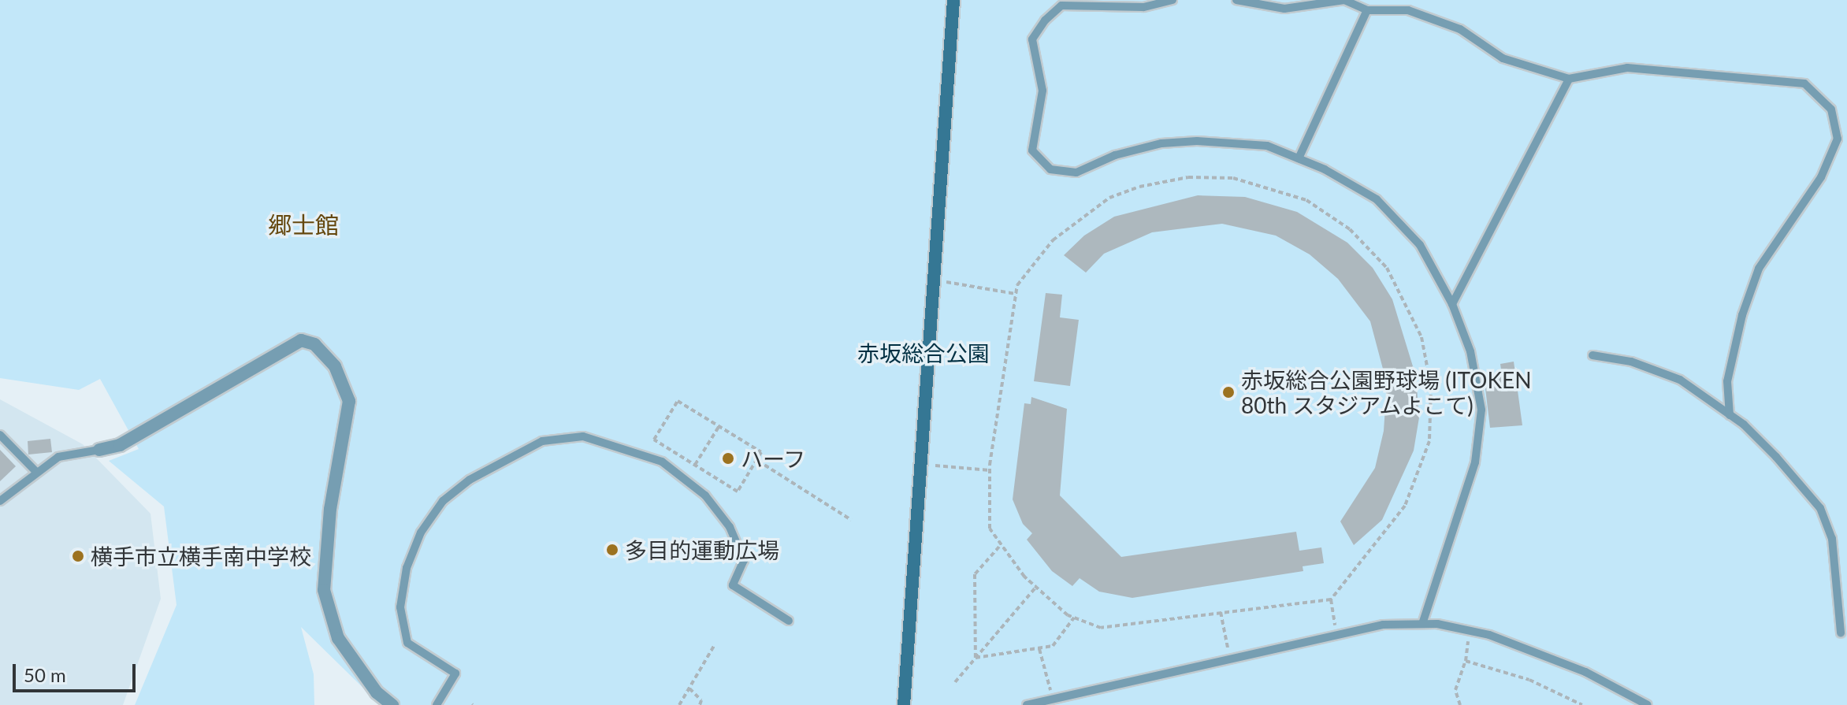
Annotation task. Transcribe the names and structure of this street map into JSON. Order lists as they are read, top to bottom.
{
  "districts": ["郷士館"],
  "parks": ["赤坂総合公園"],
  "places": [
    "赤坂総合公園野球場 (ITOKEN 80th スタジアムよこて)",
    "ハーフ",
    "多目的運動広場",
    "横手市立横手南中学校"
  ],
  "scale_bar": "50 m"
}
